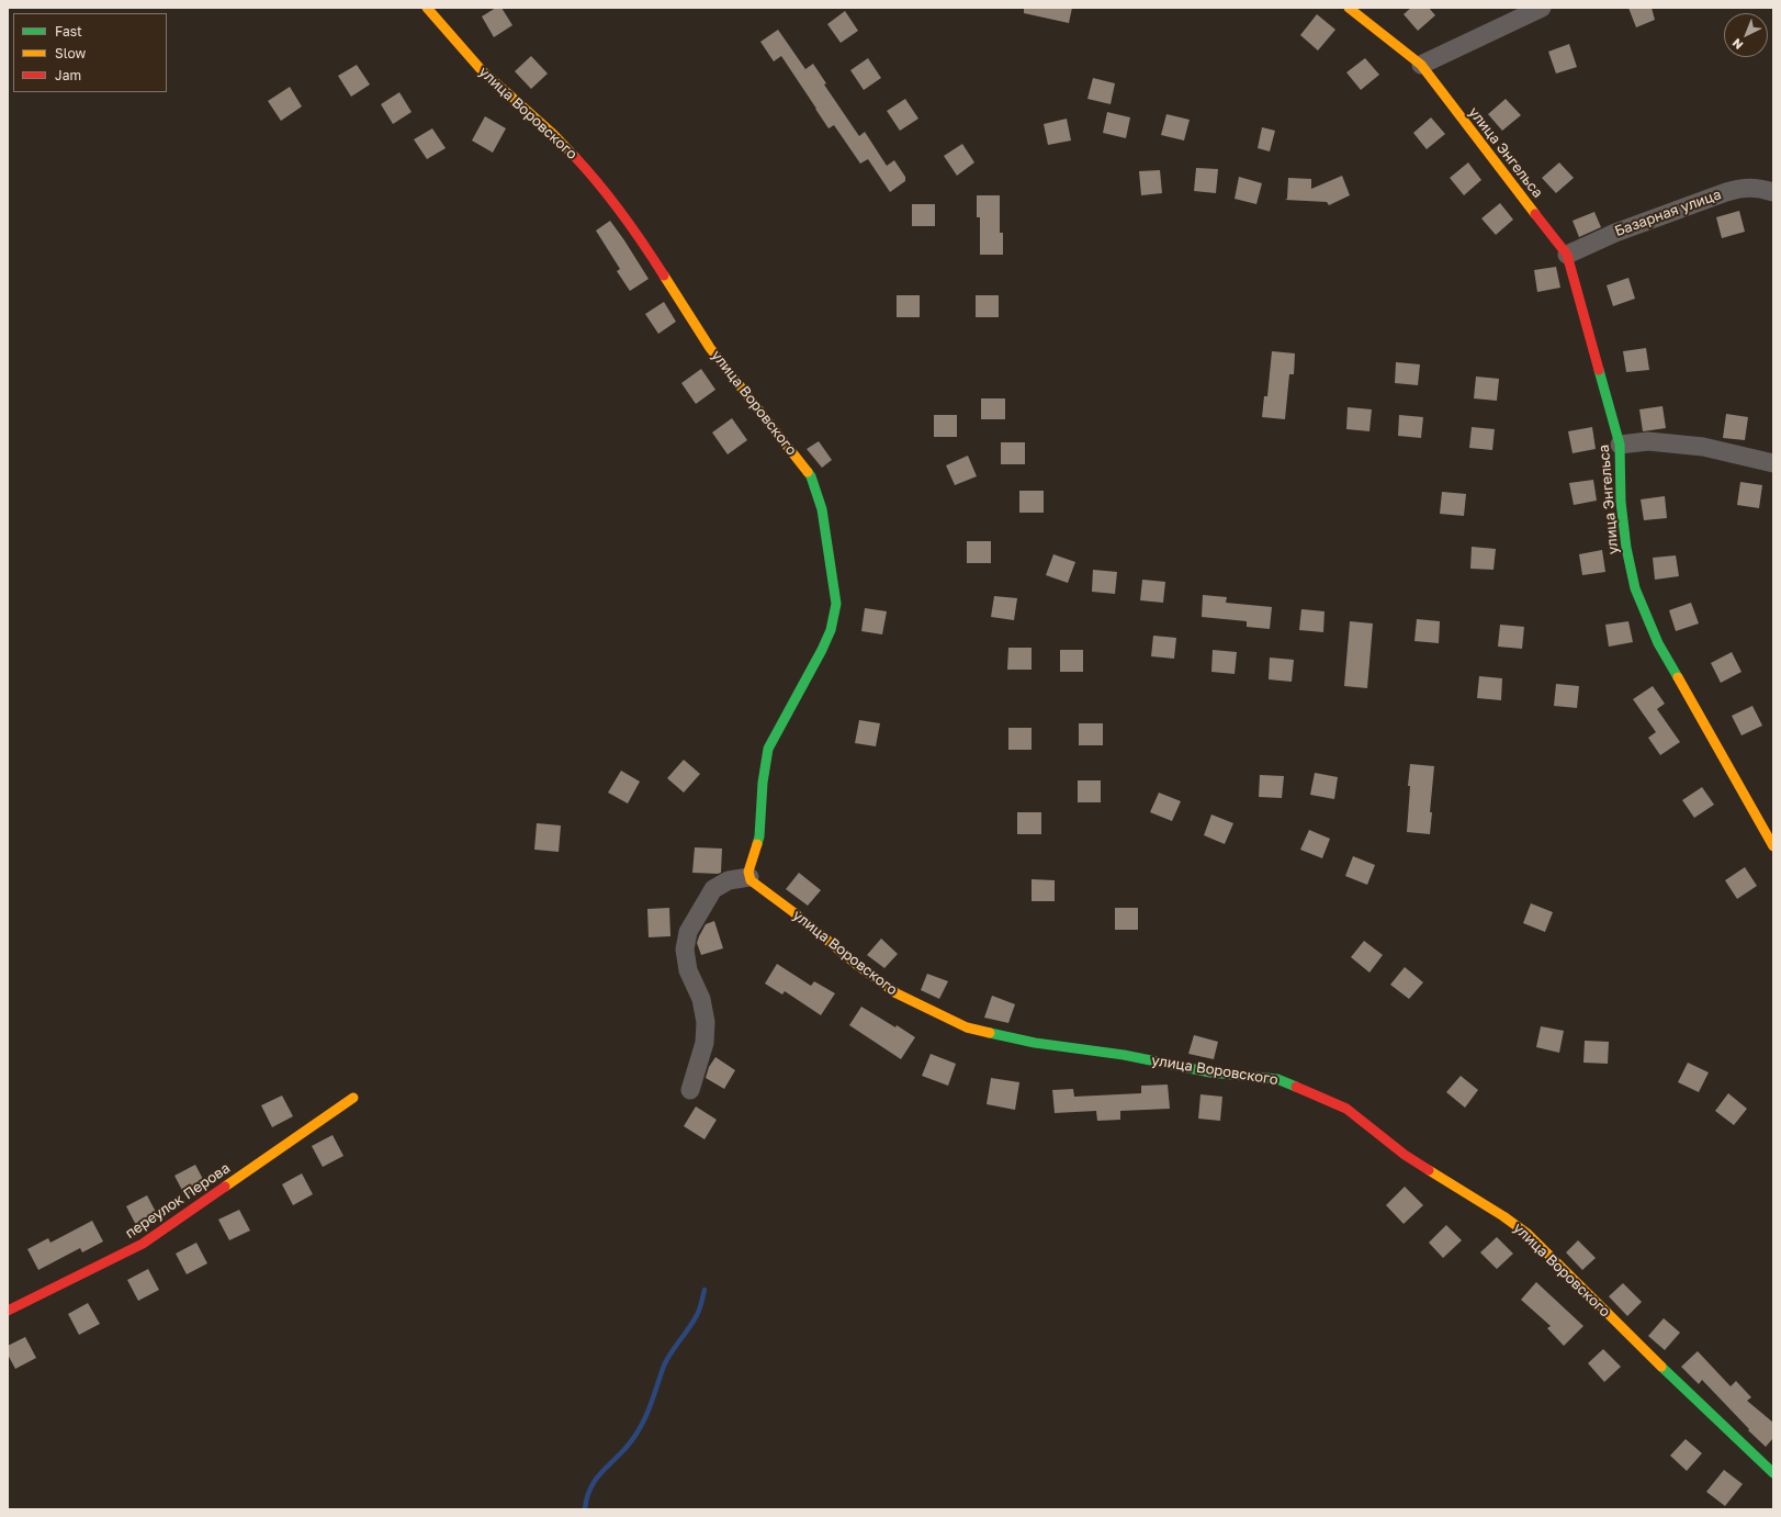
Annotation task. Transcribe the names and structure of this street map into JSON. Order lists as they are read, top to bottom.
{
  "streets": {
    "street": [
      "улица Воровского",
      "улица Энгельса",
      "Базарная улица",
      "переулок Перова"
    ]
  },
  "crossings": [
    ["улица Энгельса", "Базарная улица"]
  ],
  "legend": ["Fast", "Slow", "Jam"],
  "north": "bottom left"
}
